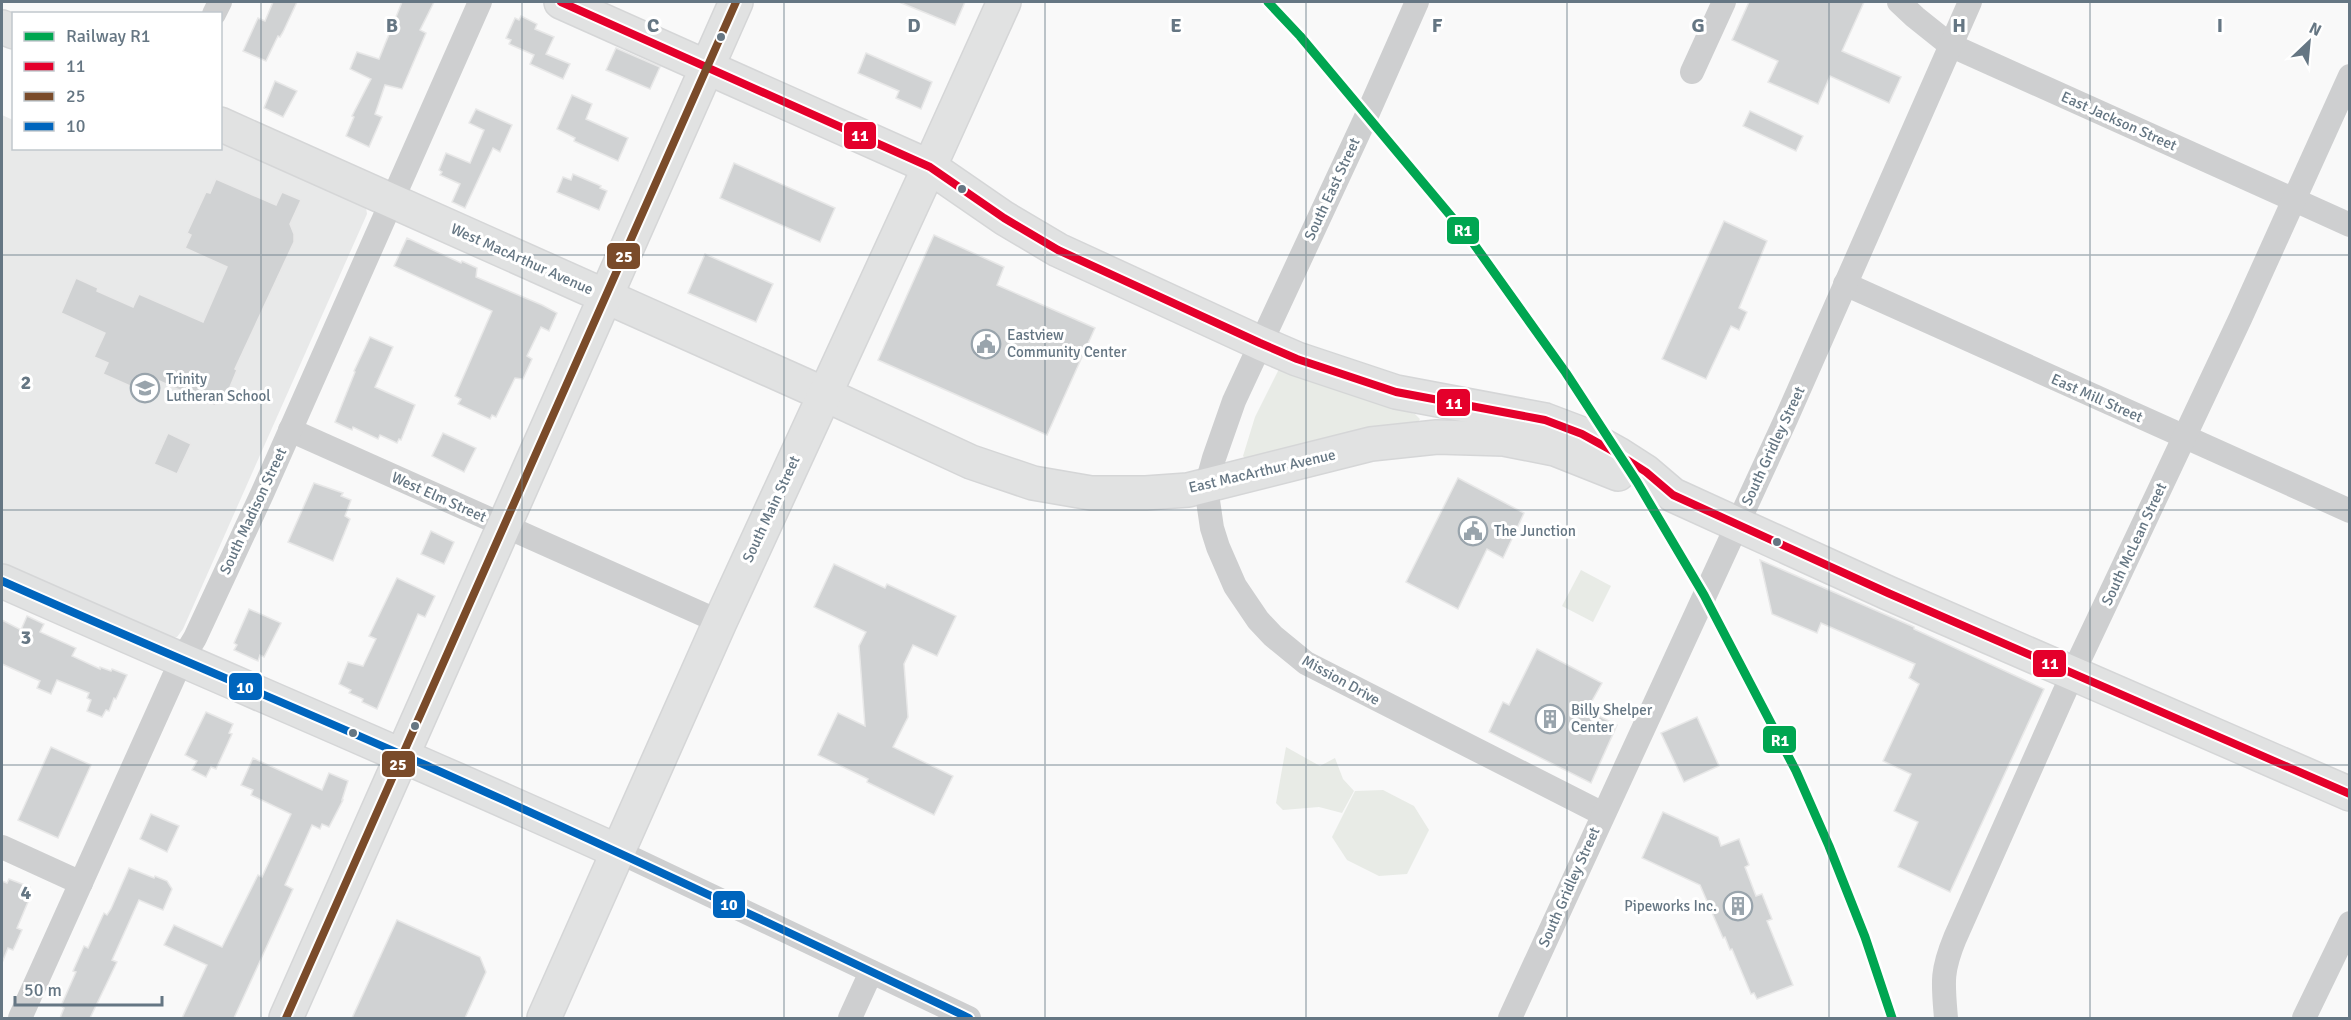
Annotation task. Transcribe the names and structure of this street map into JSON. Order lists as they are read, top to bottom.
{
  "streets": {
    "main road": ["West MacArthur Avenue", "East MacArthur Avenue", "South Main Street"],
    "street": [
      "East Jackson Street",
      "South East Street",
      "East Mill Street",
      "South Gridley Street",
      "West Elm Street",
      "South Madison Street",
      "South McLean Street",
      "Mission Drive"
    ]
  },
  "crossings": [
    ["East Jackson Street", "South Gridley Street"],
    ["East Jackson Street", "South McLean Street"],
    ["South East Street", "Mission Drive"],
    ["West MacArthur Avenue", "East MacArthur Avenue"],
    ["West MacArthur Avenue", "South Main Street"],
    ["West MacArthur Avenue", "South Madison Street"],
    ["East Mill Street", "South Gridley Street"],
    ["East Mill Street", "South McLean Street"],
    ["South Gridley Street", "Mission Drive"],
    ["East MacArthur Avenue", "South Main Street"],
    ["East MacArthur Avenue", "Mission Drive"],
    ["West Elm Street", "South Main Street"],
    ["West Elm Street", "South Madison Street"]
  ],
  "places": {
    "public building": ["Eastview Community Center", "The Junction"],
    "school or university": ["Trinity Lutheran School"],
    "building": ["Billy Shelper Center", "Pipeworks Inc."]
  },
  "lines": [
    "rail line R1",
    "transit line 11",
    "transit line 25",
    "transit line 10"
  ],
  "legend": [
    "Railway R1",
    "11",
    "25",
    "10"
  ],
  "scale_bar": "50 m",
  "north": "top right",
  "grid": {
    "columns": [
      "B",
      "C",
      "D",
      "E",
      "F",
      "G",
      "H",
      "I"
    ],
    "rows": ["2", "3", "4"]
  }
}
